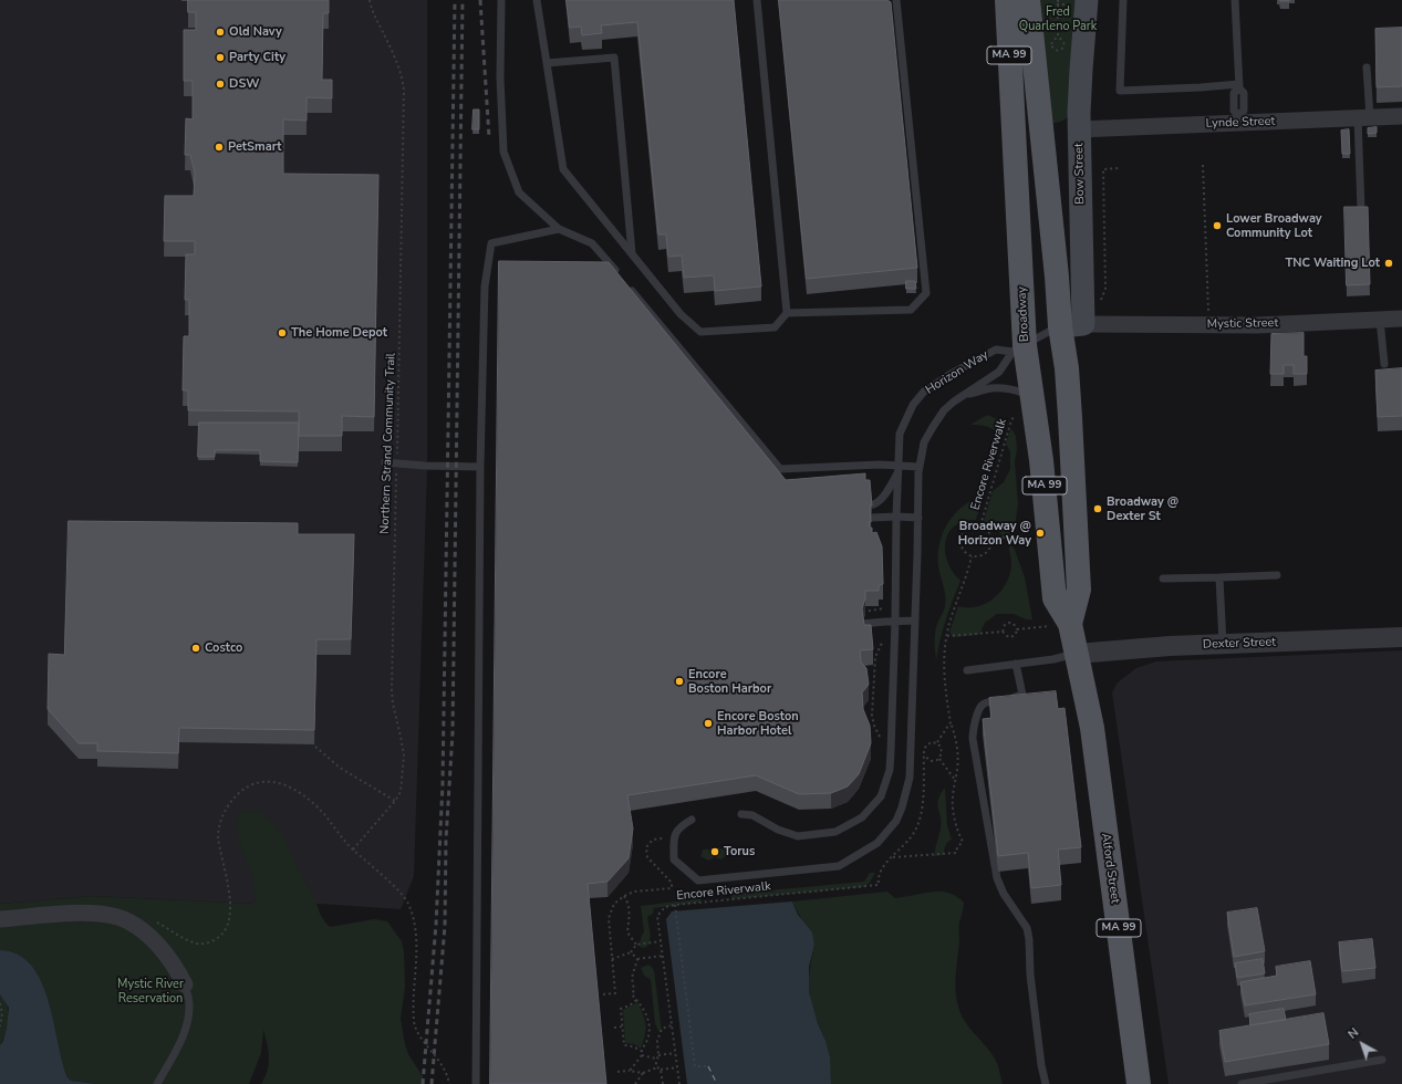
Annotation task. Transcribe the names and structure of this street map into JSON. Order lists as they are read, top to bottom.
{
  "streets": {
    "main road": [
      "MA 99",
      "Bow Street",
      "Broadway",
      "Alford Street"
    ],
    "street": ["Lynde Street", "Mystic Street", "Dexter Street"],
    "lane": ["Horizon Way"],
    "path": ["Northern Strand Community Trail", "Encore Riverwalk"]
  },
  "crossings": [
    ["Lynde Street", "Bow Street"],
    ["Bow Street", "Broadway"],
    ["Bow Street", "Mystic Street"],
    ["Bow Street", "Horizon Way"],
    ["Broadway", "Mystic Street"],
    ["Broadway", "Horizon Way"],
    ["Broadway", "Encore Riverwalk"],
    ["Broadway", "Dexter Street"],
    ["Broadway", "Alford Street"],
    ["Mystic Street", "Horizon Way"],
    ["Dexter Street", "Alford Street"]
  ],
  "parks": ["Fred Quarleno Park", "Mystic River Reservation"],
  "places": [
    "Old Navy",
    "Party City",
    "DSW",
    "PetSmart",
    "Lower Broadway Community Lot",
    "TNC Waiting Lot",
    "The Home Depot",
    "Broadway @ Dexter St",
    "Broadway @ Horizon Way",
    "Costco",
    "Encore Boston Harbor",
    "Encore Boston Harbor Hotel",
    "Torus"
  ],
  "north": "top left"
}
